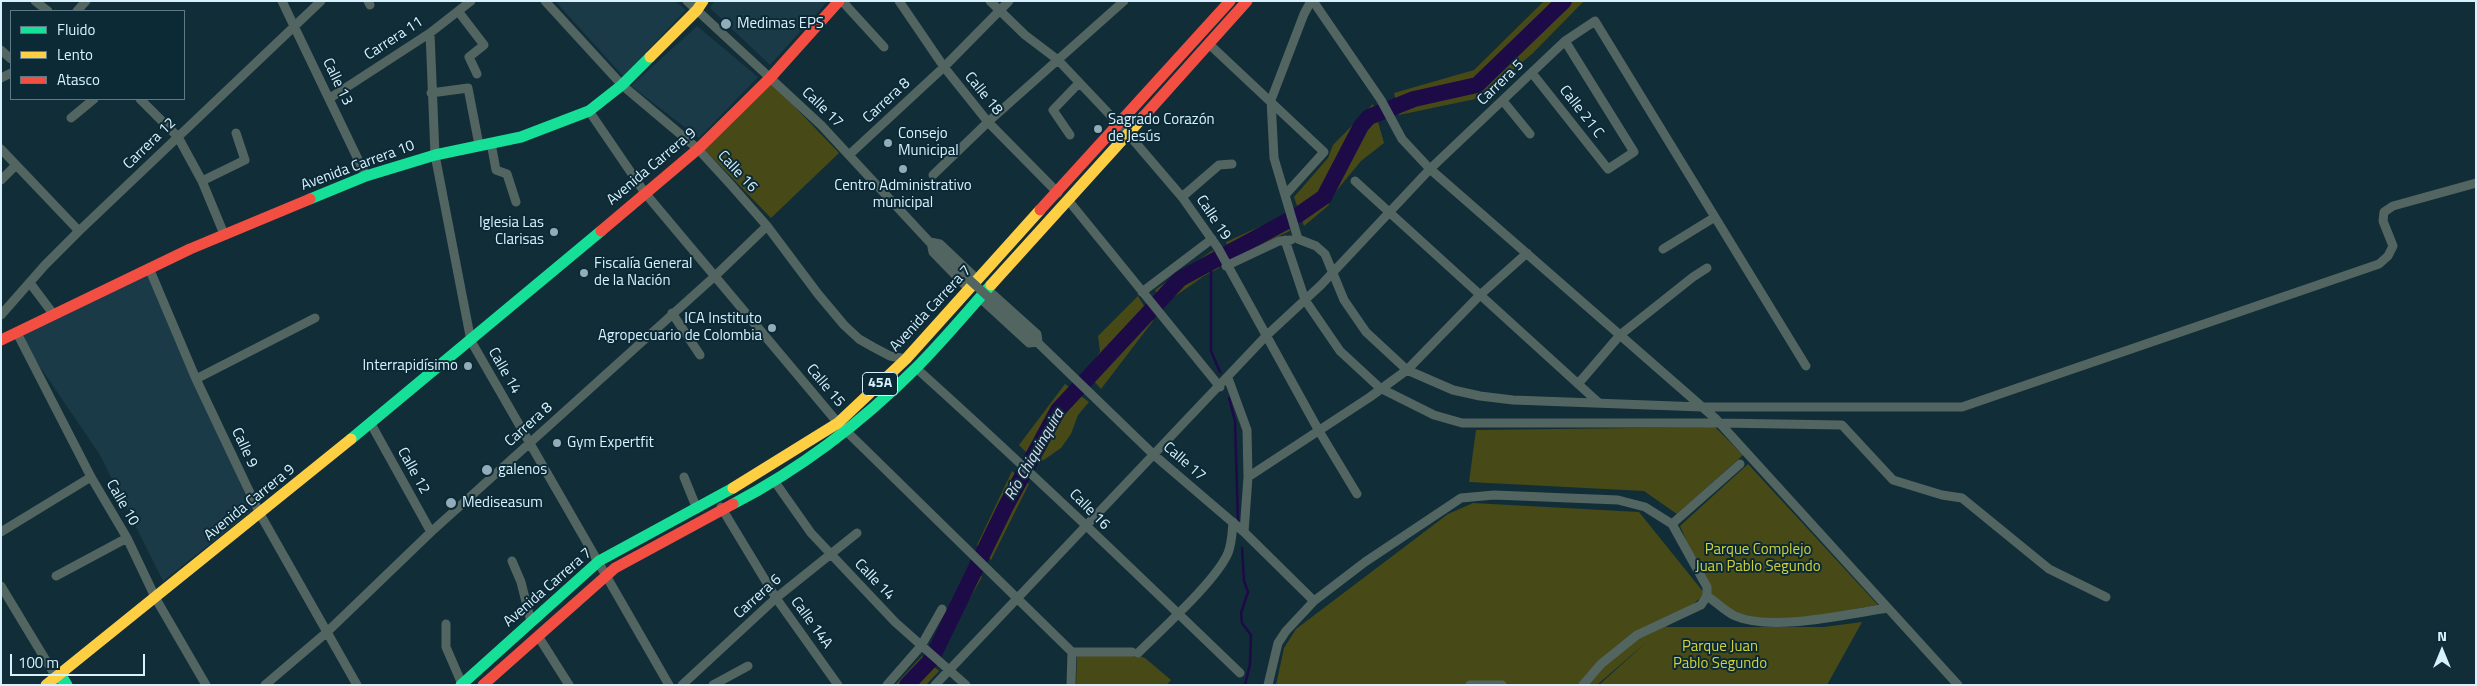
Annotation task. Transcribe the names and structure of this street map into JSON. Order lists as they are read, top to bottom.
{
  "streets": {
    "main road": [
      "Avenida Carrera 10",
      "Avenida Carrera 9",
      "Avenida Carrera 7",
      "45A"
    ],
    "street": [
      "Carrera 11",
      "Calle 13",
      "Carrera 5",
      "Calle 18",
      "Carrera 8",
      "Calle 17",
      "Calle 21 C",
      "Carrera 12",
      "Calle 16",
      "Calle 19",
      "Calle 14",
      "Calle 15",
      "Calle 9",
      "Calle 12",
      "Calle 10",
      "Carrera 6",
      "Calle 14A"
    ]
  },
  "crossings": [
    ["Carrera 11", "Calle 13"],
    ["Carrera 11", "Calle 14"],
    ["Calle 13", "Carrera 12"],
    ["Calle 13", "Avenida Carrera 10"],
    ["Carrera 5", "Calle 18"],
    ["Carrera 5", "Calle 17"],
    ["Carrera 5", "Calle 21 C"],
    ["Carrera 5", "Calle 16"],
    ["Carrera 5", "Calle 19"],
    ["Carrera 5", "Calle 14"],
    ["Carrera 5", "Calle 15"],
    ["Calle 18", "Carrera 8"],
    ["Calle 18", "Avenida Carrera 7"],
    ["Carrera 8", "Calle 17"],
    ["Carrera 8", "Calle 16"],
    ["Carrera 8", "Calle 19"],
    ["Carrera 8", "Calle 14"],
    ["Carrera 8", "Calle 15"],
    ["Carrera 8", "Calle 9"],
    ["Carrera 8", "Calle 12"],
    ["Calle 17", "Avenida Carrera 10"],
    ["Calle 17", "Avenida Carrera 9"],
    ["Calle 17", "Avenida Carrera 7"],
    ["Avenida Carrera 10", "Calle 16"],
    ["Avenida Carrera 10", "Calle 14"],
    ["Avenida Carrera 10", "Calle 15"],
    ["Avenida Carrera 10", "Calle 9"],
    ["Avenida Carrera 10", "Calle 10"],
    ["Avenida Carrera 9", "Calle 16"],
    ["Avenida Carrera 9", "Calle 14"],
    ["Avenida Carrera 9", "Calle 15"],
    ["Avenida Carrera 9", "Calle 9"],
    ["Avenida Carrera 9", "Calle 12"],
    ["Avenida Carrera 9", "Calle 10"],
    ["Calle 16", "Avenida Carrera 7"],
    ["Calle 19", "Avenida Carrera 7"],
    ["Avenida Carrera 7", "Calle 14"],
    ["Avenida Carrera 7", "Calle 15"],
    ["Avenida Carrera 7", "Calle 14A"],
    ["Calle 14", "Carrera 6"],
    ["Carrera 6", "Calle 14A"]
  ],
  "water": ["Río Chiquinquira"],
  "parks": ["Parque Complejo Juan Pablo Segundo", "Parque Juan Pablo Segundo"],
  "places": [
    "Medimas EPS",
    "Sagrado Corazón de Jesús",
    "Consejo Municipal",
    "Centro Administrativo municipal",
    "Iglesia Las Clarisas",
    "Fiscalía General de la Nación",
    "ICA Instituto Agropecuario de Colombia",
    "Interrapidísimo",
    "Gym Expertfit",
    "galenos",
    "Mediseasum"
  ],
  "legend": ["Fluido", "Lento", "Atasco"],
  "scale_bar": "100 m",
  "north": "top"
}
